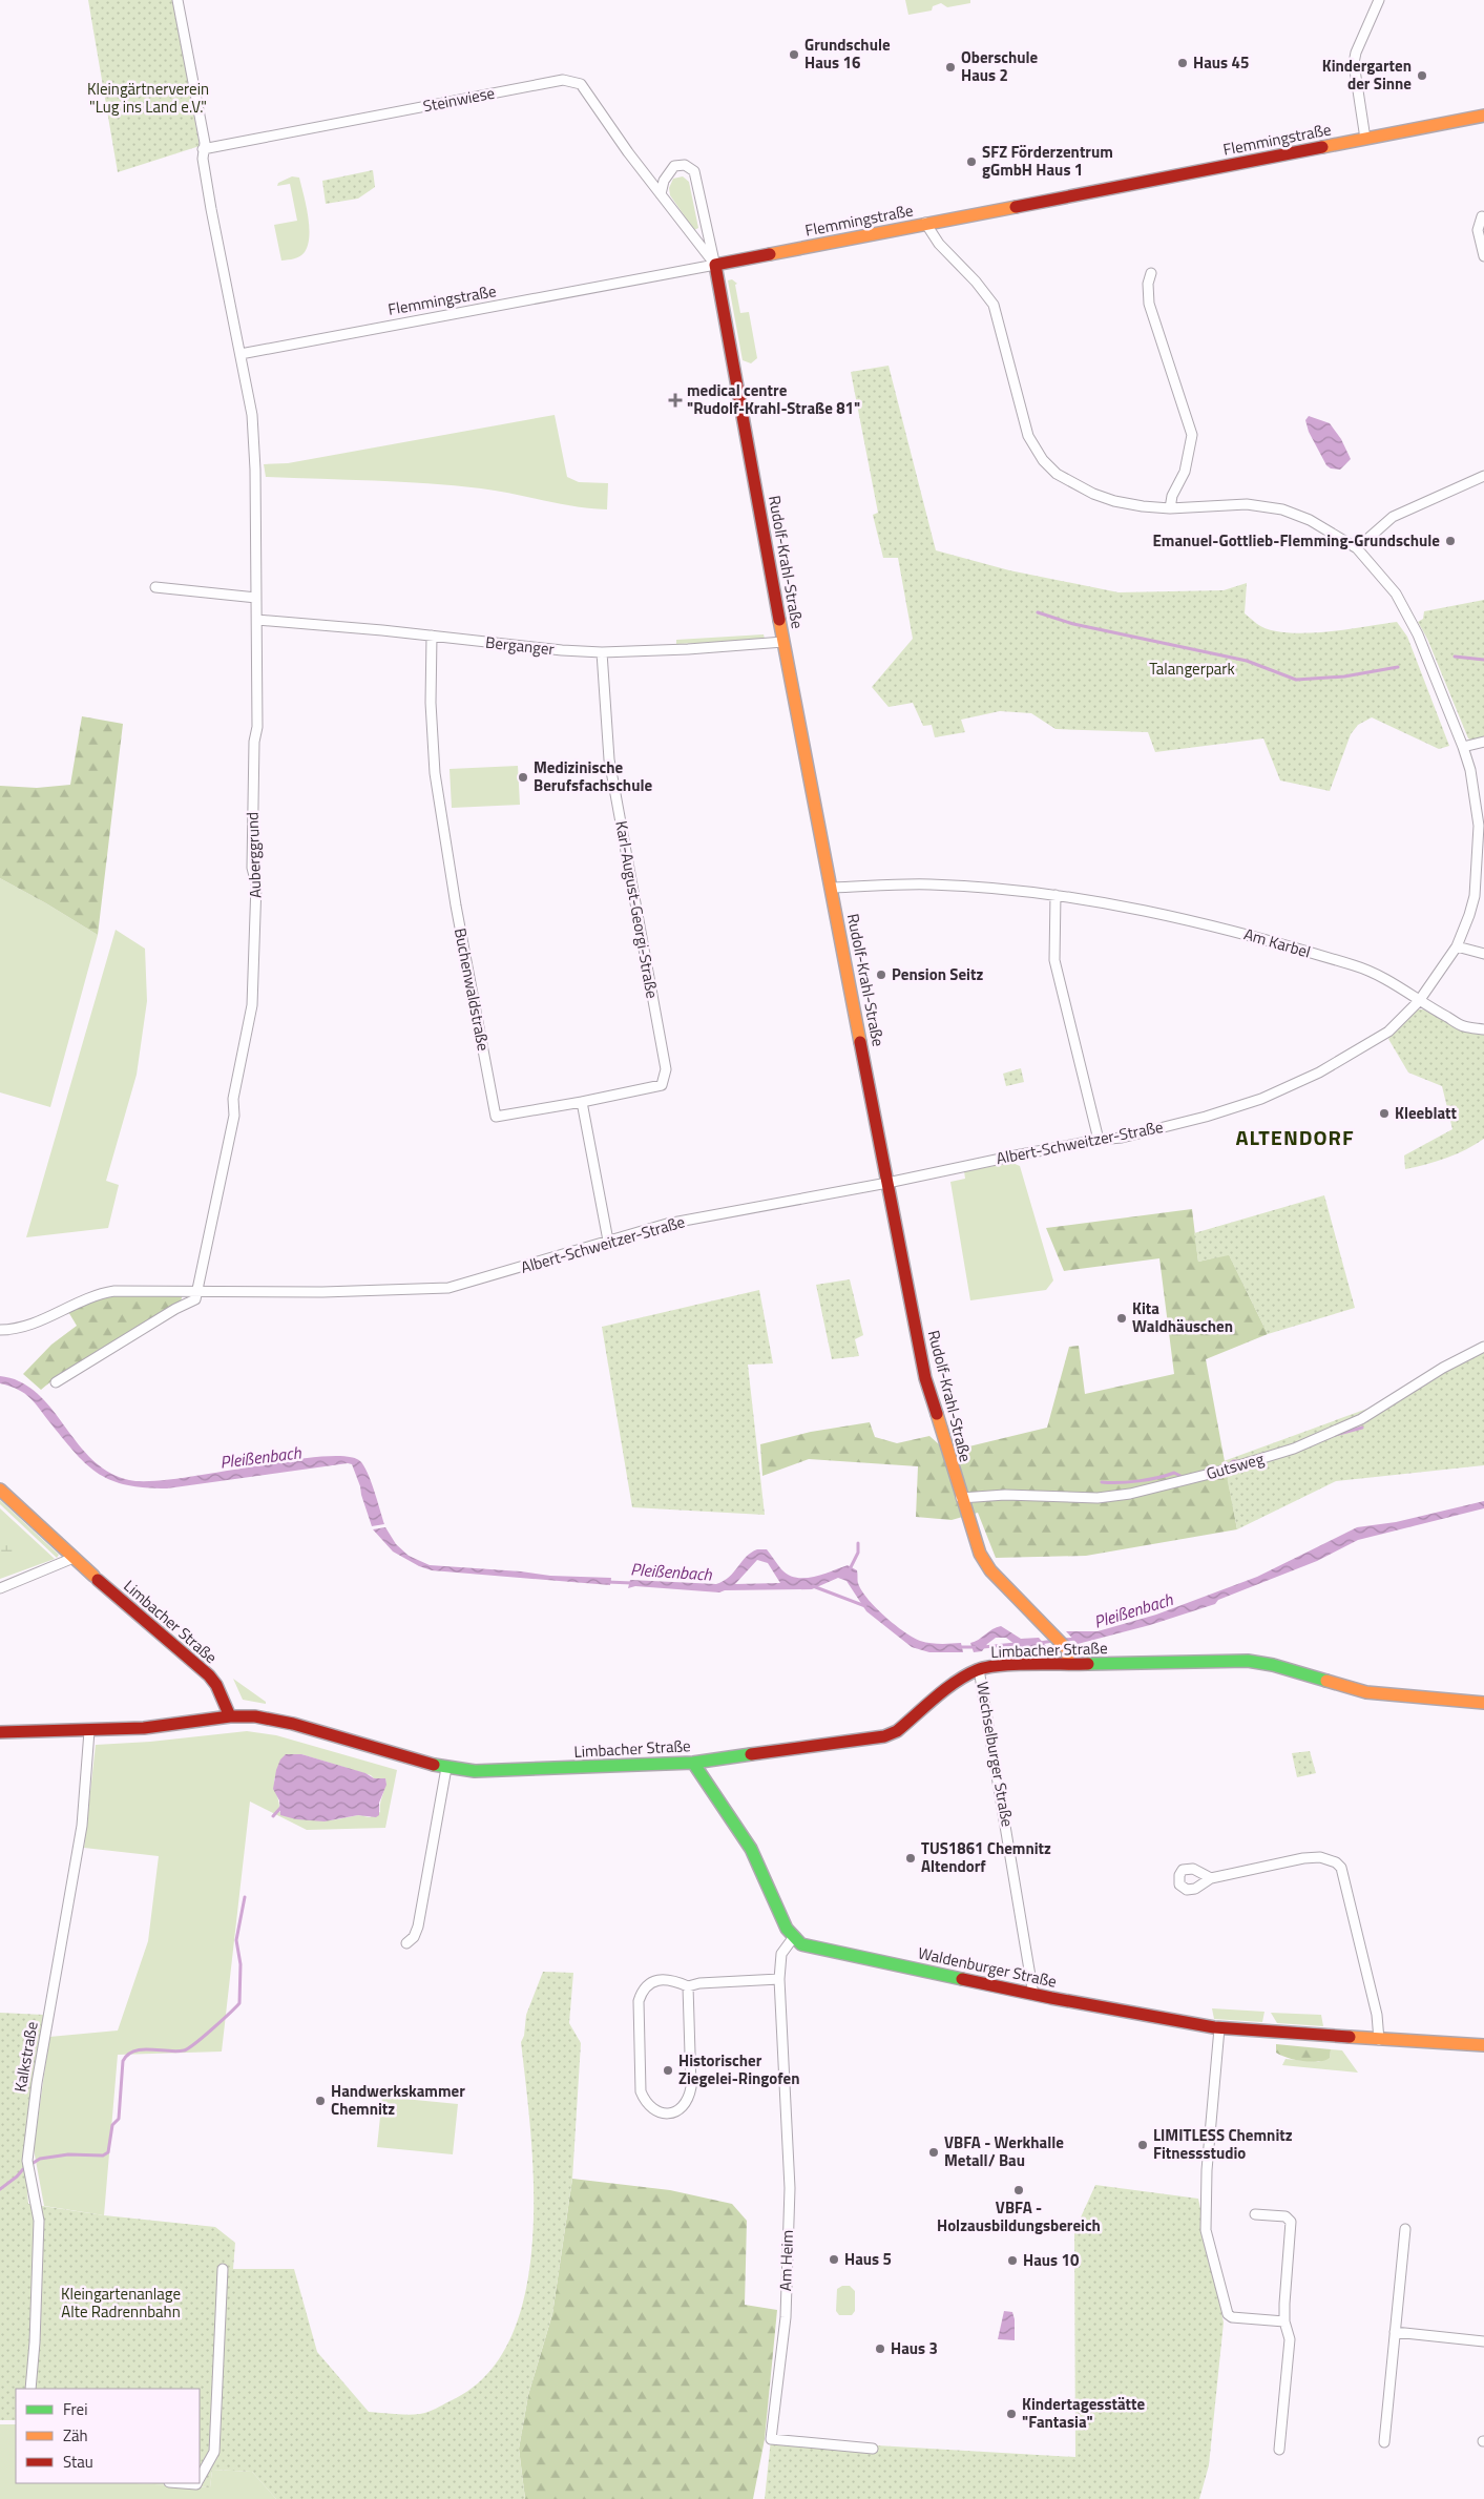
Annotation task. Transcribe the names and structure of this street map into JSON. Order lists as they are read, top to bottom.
{
  "streets": {
    "street": [
      "Steinwiese",
      "Flemmingstraße",
      "Rudolf-Krahl-Straße",
      "Berganger",
      "Auberggrund",
      "Karl-August-Georgi-Straße",
      "Am Karbel",
      "Buchenwaldstraße",
      "Albert-Schweitzer-Straße",
      "Gutsweg",
      "Limbacher Straße",
      "Wechselburger Straße",
      "Waldenburger Straße",
      "Kalkstraße",
      "Am Heim"
    ]
  },
  "crossings": [
    ["Steinwiese", "Flemmingstraße"],
    ["Steinwiese", "Rudolf-Krahl-Straße"],
    ["Flemmingstraße", "Rudolf-Krahl-Straße"],
    ["Flemmingstraße", "Auberggrund"],
    ["Flemmingstraße", "Albert-Schweitzer-Straße"],
    ["Rudolf-Krahl-Straße", "Berganger"],
    ["Rudolf-Krahl-Straße", "Am Karbel"],
    ["Rudolf-Krahl-Straße", "Albert-Schweitzer-Straße"],
    ["Rudolf-Krahl-Straße", "Gutsweg"],
    ["Rudolf-Krahl-Straße", "Limbacher Straße"],
    ["Berganger", "Auberggrund"],
    ["Berganger", "Karl-August-Georgi-Straße"],
    ["Berganger", "Buchenwaldstraße"],
    ["Auberggrund", "Albert-Schweitzer-Straße"],
    ["Karl-August-Georgi-Straße", "Buchenwaldstraße"],
    ["Am Karbel", "Albert-Schweitzer-Straße"],
    ["Limbacher Straße", "Wechselburger Straße"],
    ["Wechselburger Straße", "Waldenburger Straße"],
    ["Waldenburger Straße", "Am Heim"]
  ],
  "districts": ["ALTENDORF"],
  "water": ["Pleißenbach"],
  "parks": ["Kleingärtnerverein \"Lug ins Land e.V.\"", "Talangerpark", "Kleingartenanlage Alte Radrennbahn"],
  "places": {
    "other": [
      "Grundschule Haus 16",
      "Haus 45",
      "Oberschule Haus 2",
      "Kindergarten der Sinne",
      "SFZ Förderzentrum gGmbH Haus 1",
      "Emanuel-Gottlieb-Flemming-Grundschule",
      "Medizinische Berufsfachschule",
      "Pension Seitz",
      "Kleeblatt",
      "Kita Waldhäuschen",
      "TUS1861 Chemnitz Altendorf",
      "Historischer Ziegelei-Ringofen",
      "Handwerkskammer Chemnitz",
      "LIMITLESS Chemnitz Fitnessstudio",
      "VBFA - Werkhalle Metall/ Bau",
      "VBFA - Holzausbildungsbereich",
      "Haus 5",
      "Haus 10",
      "Haus 3",
      "Kindertagesstätte \"Fantasia\""
    ],
    "health": ["medical centre \"Rudolf-Krahl-Straße 81\""]
  },
  "legend": ["Frei", "Zäh", "Stau"]
}
